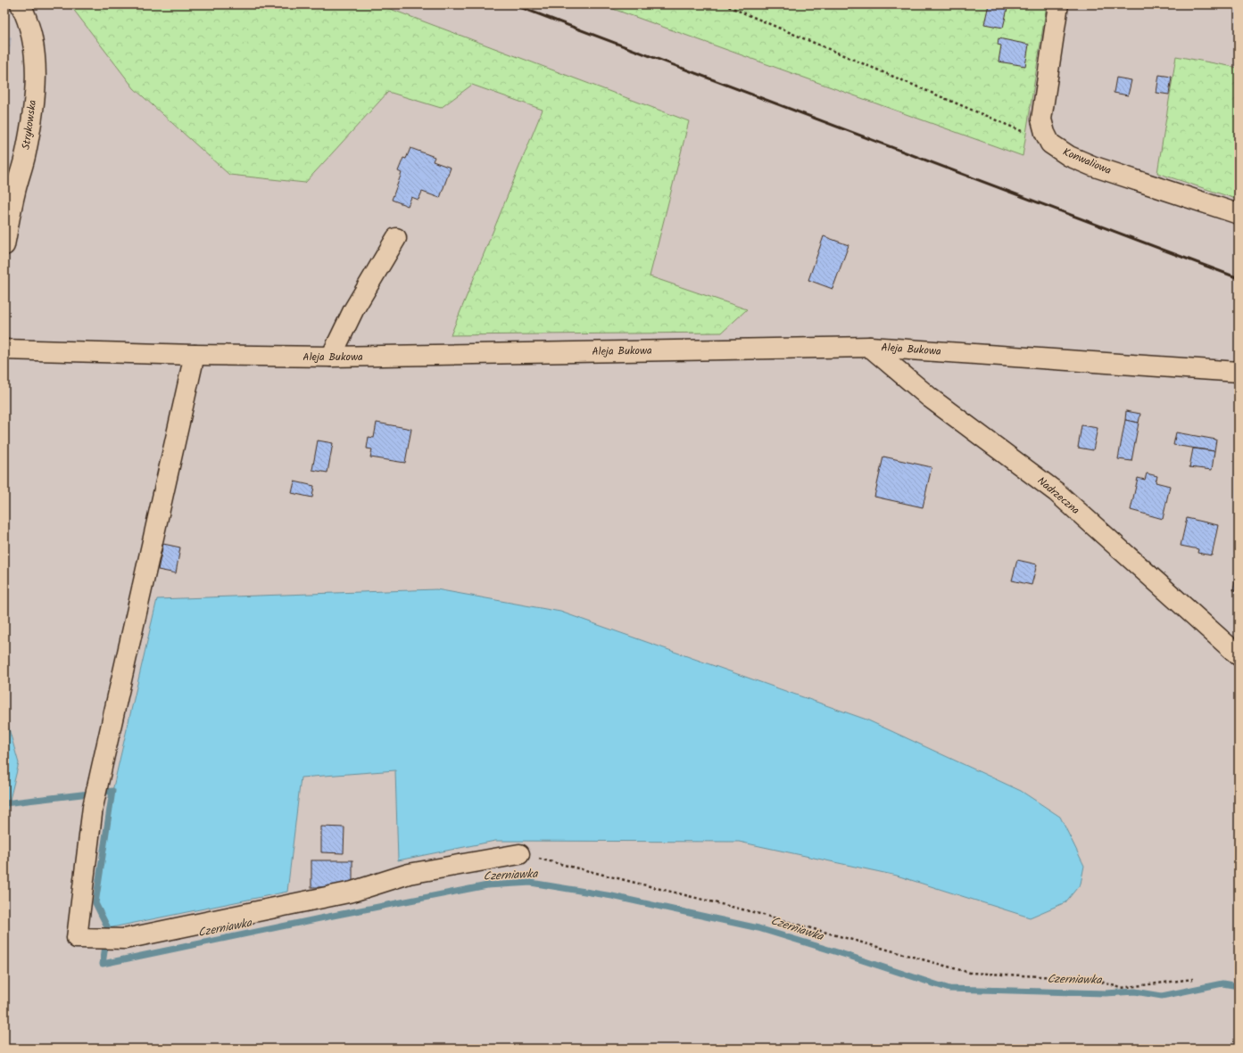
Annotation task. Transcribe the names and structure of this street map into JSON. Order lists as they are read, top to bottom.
{
  "streets": {
    "street": [
      "Strykowska",
      "Konwaliowa",
      "Aleja Bukowa",
      "Nadrzeczna"
    ]
  },
  "crossings": [
    ["Aleja Bukowa", "Nadrzeczna"]
  ],
  "water": ["Czerniawka"]
}
